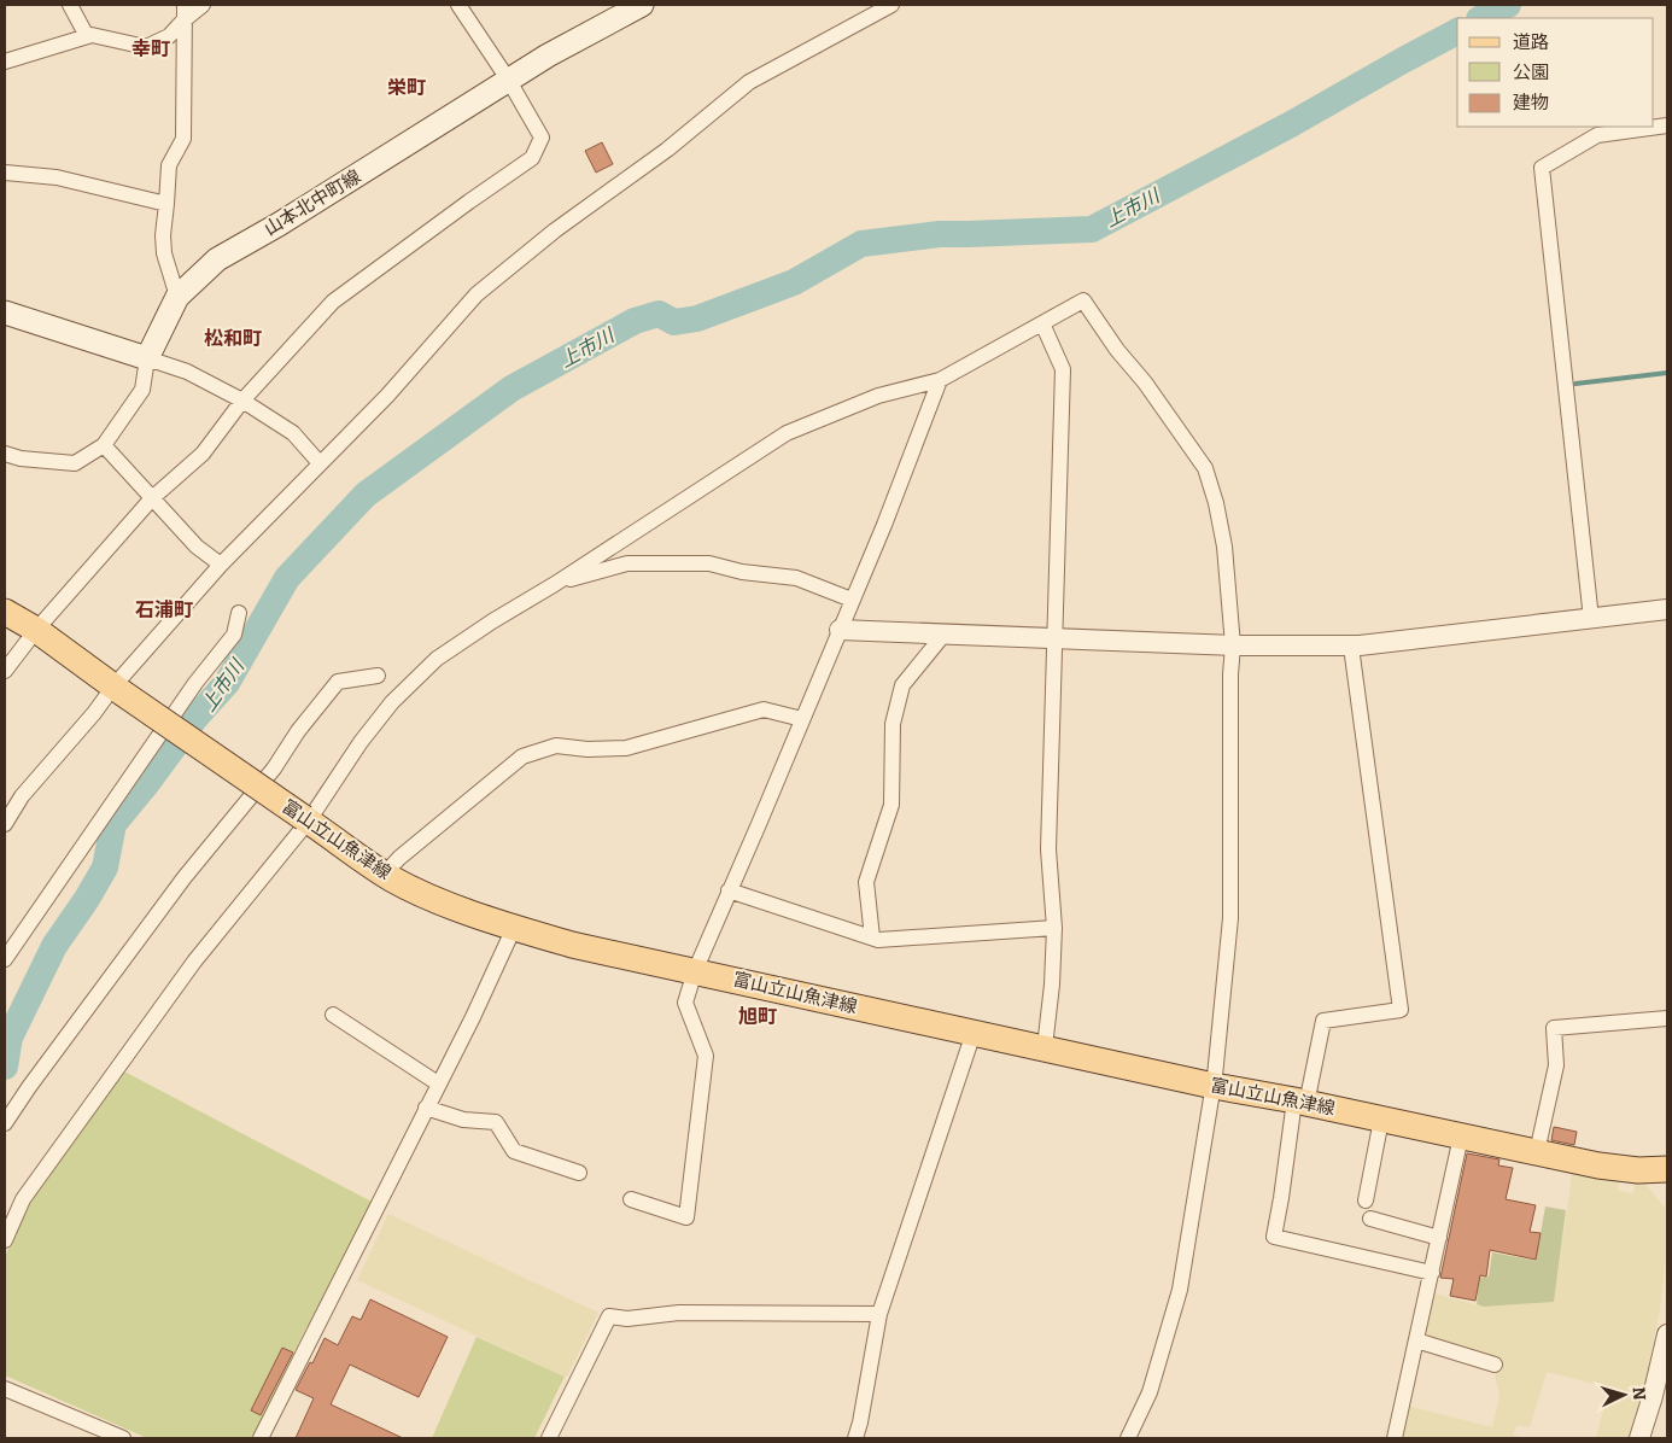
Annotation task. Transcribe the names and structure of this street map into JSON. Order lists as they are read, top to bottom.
{
  "streets": {
    "main road": ["山本北中町線", "富山立山魚津線"]
  },
  "districts": [
    "幸町",
    "栄町",
    "松和町",
    "石浦町",
    "旭町"
  ],
  "water": ["上市川"],
  "legend": ["道路", "公園", "建物"],
  "north": "right"
}
